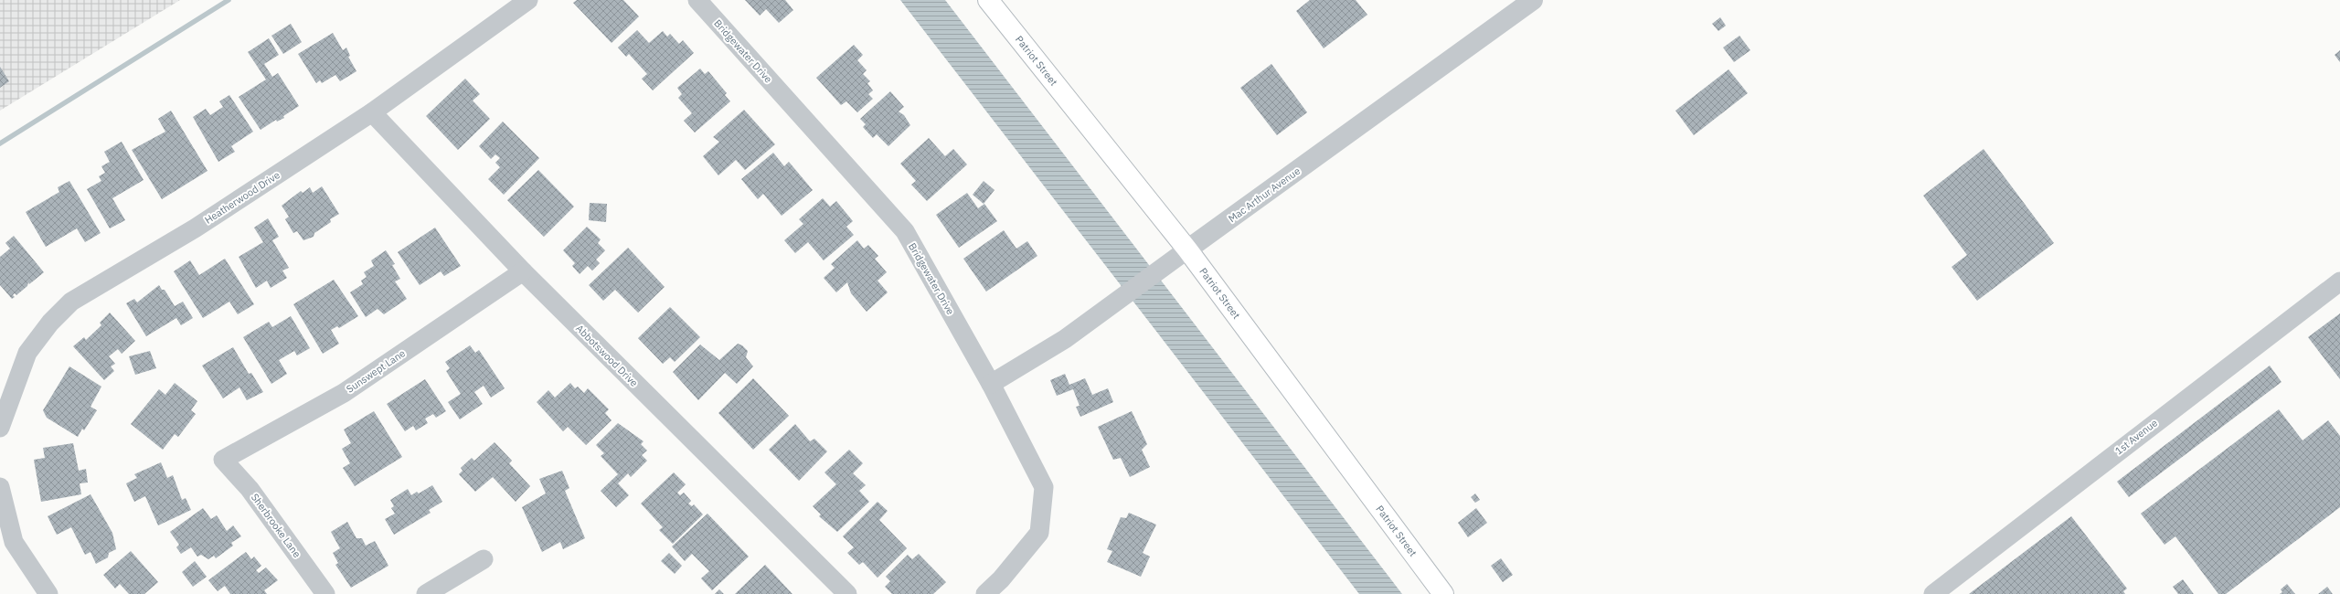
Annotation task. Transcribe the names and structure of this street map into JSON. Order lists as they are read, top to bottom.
{
  "streets": {
    "main road": ["Patriot Street"],
    "street": [
      "Bridgewater Drive",
      "Mac Arthur Avenue",
      "Heatherwood Drive",
      "Abbotswood Drive",
      "Sunswept Lane",
      "1st Avenue",
      "Sherbrooke Lane"
    ]
  },
  "crossings": [
    ["Bridgewater Drive", "Mac Arthur Avenue"],
    ["Patriot Street", "Mac Arthur Avenue"],
    ["Heatherwood Drive", "Abbotswood Drive"],
    ["Abbotswood Drive", "Sunswept Lane"],
    ["Sunswept Lane", "Sherbrooke Lane"]
  ]
}
